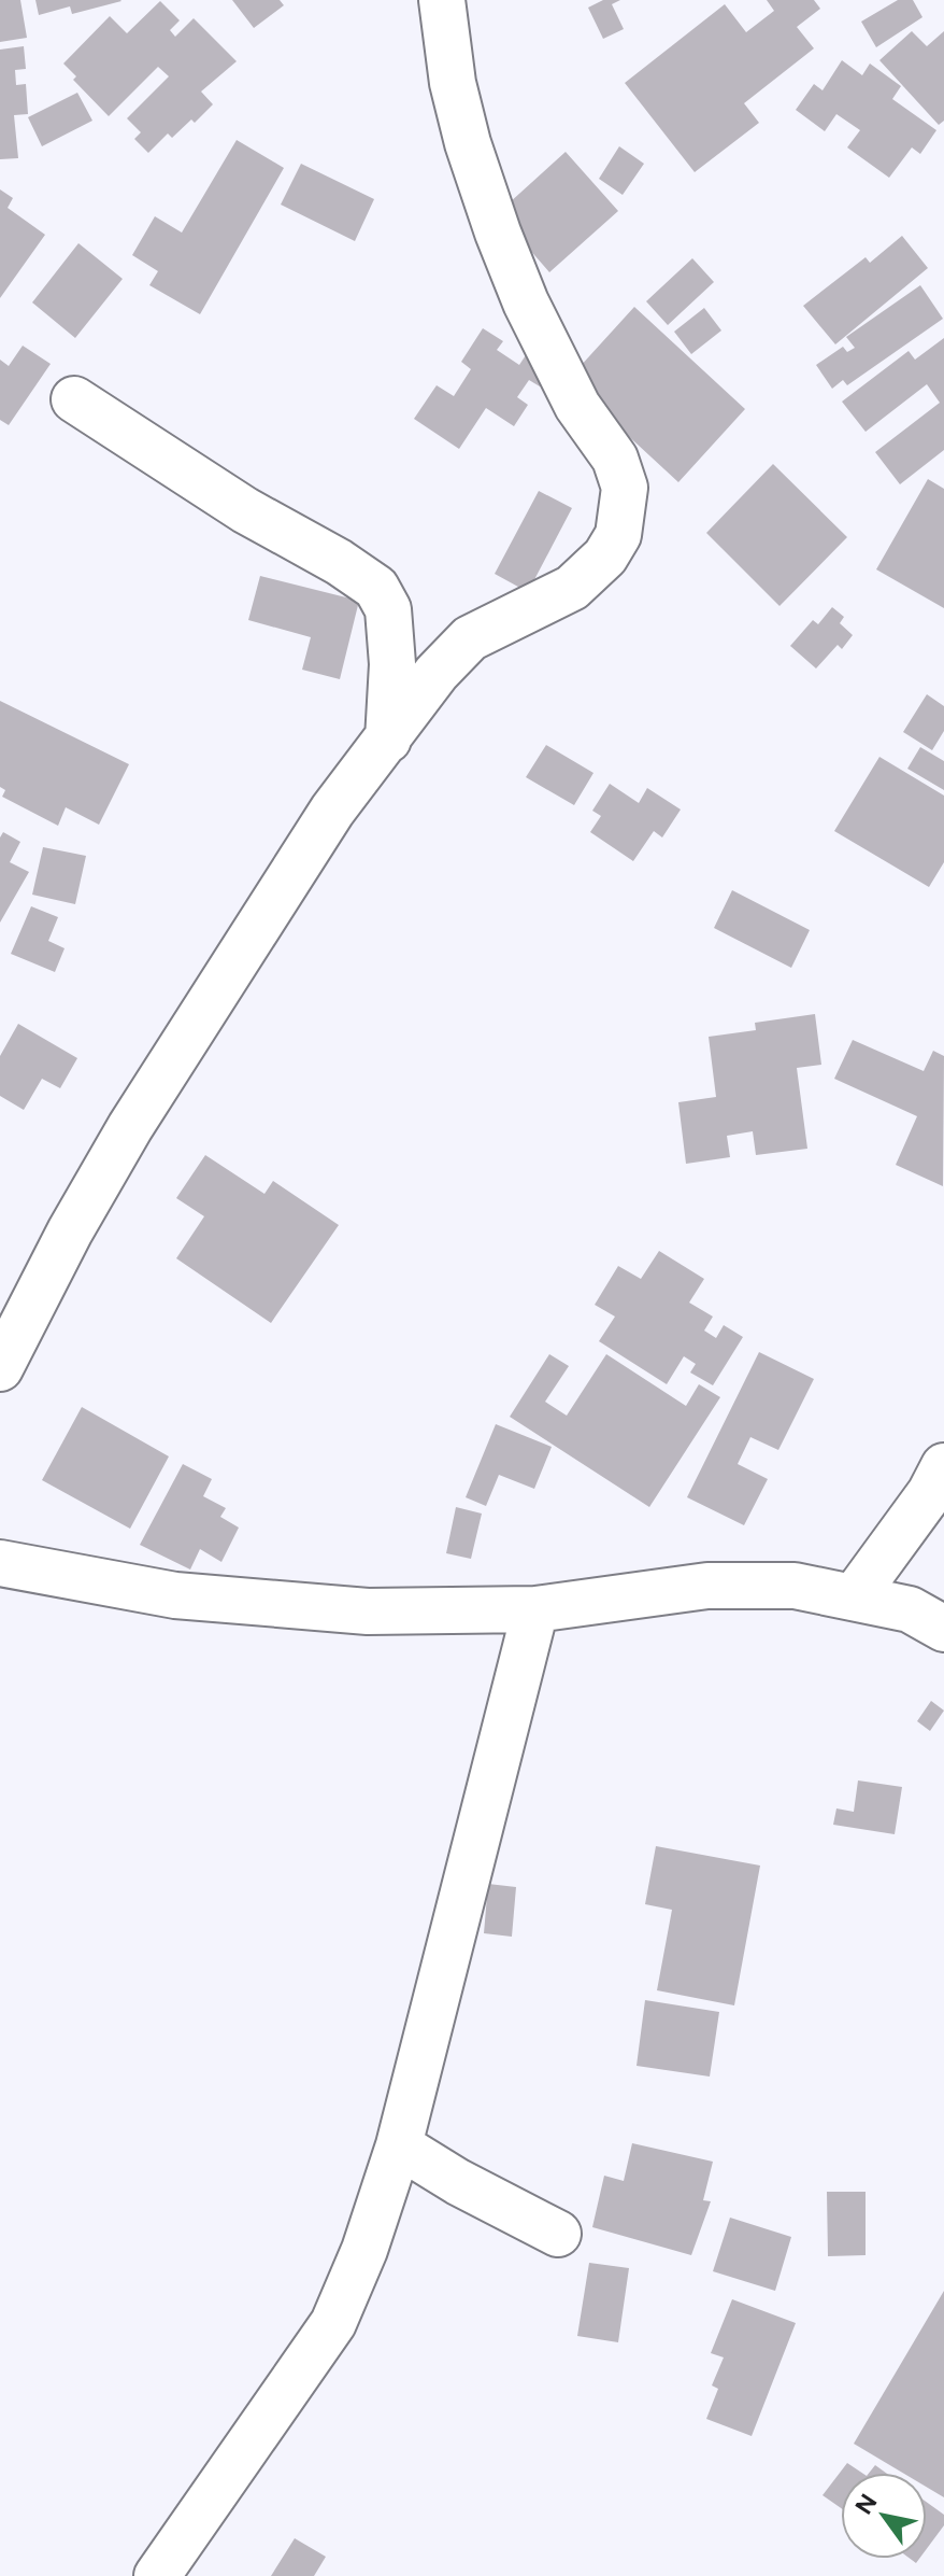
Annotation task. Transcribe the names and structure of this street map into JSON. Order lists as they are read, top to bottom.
{
  "north": "top left"
}
